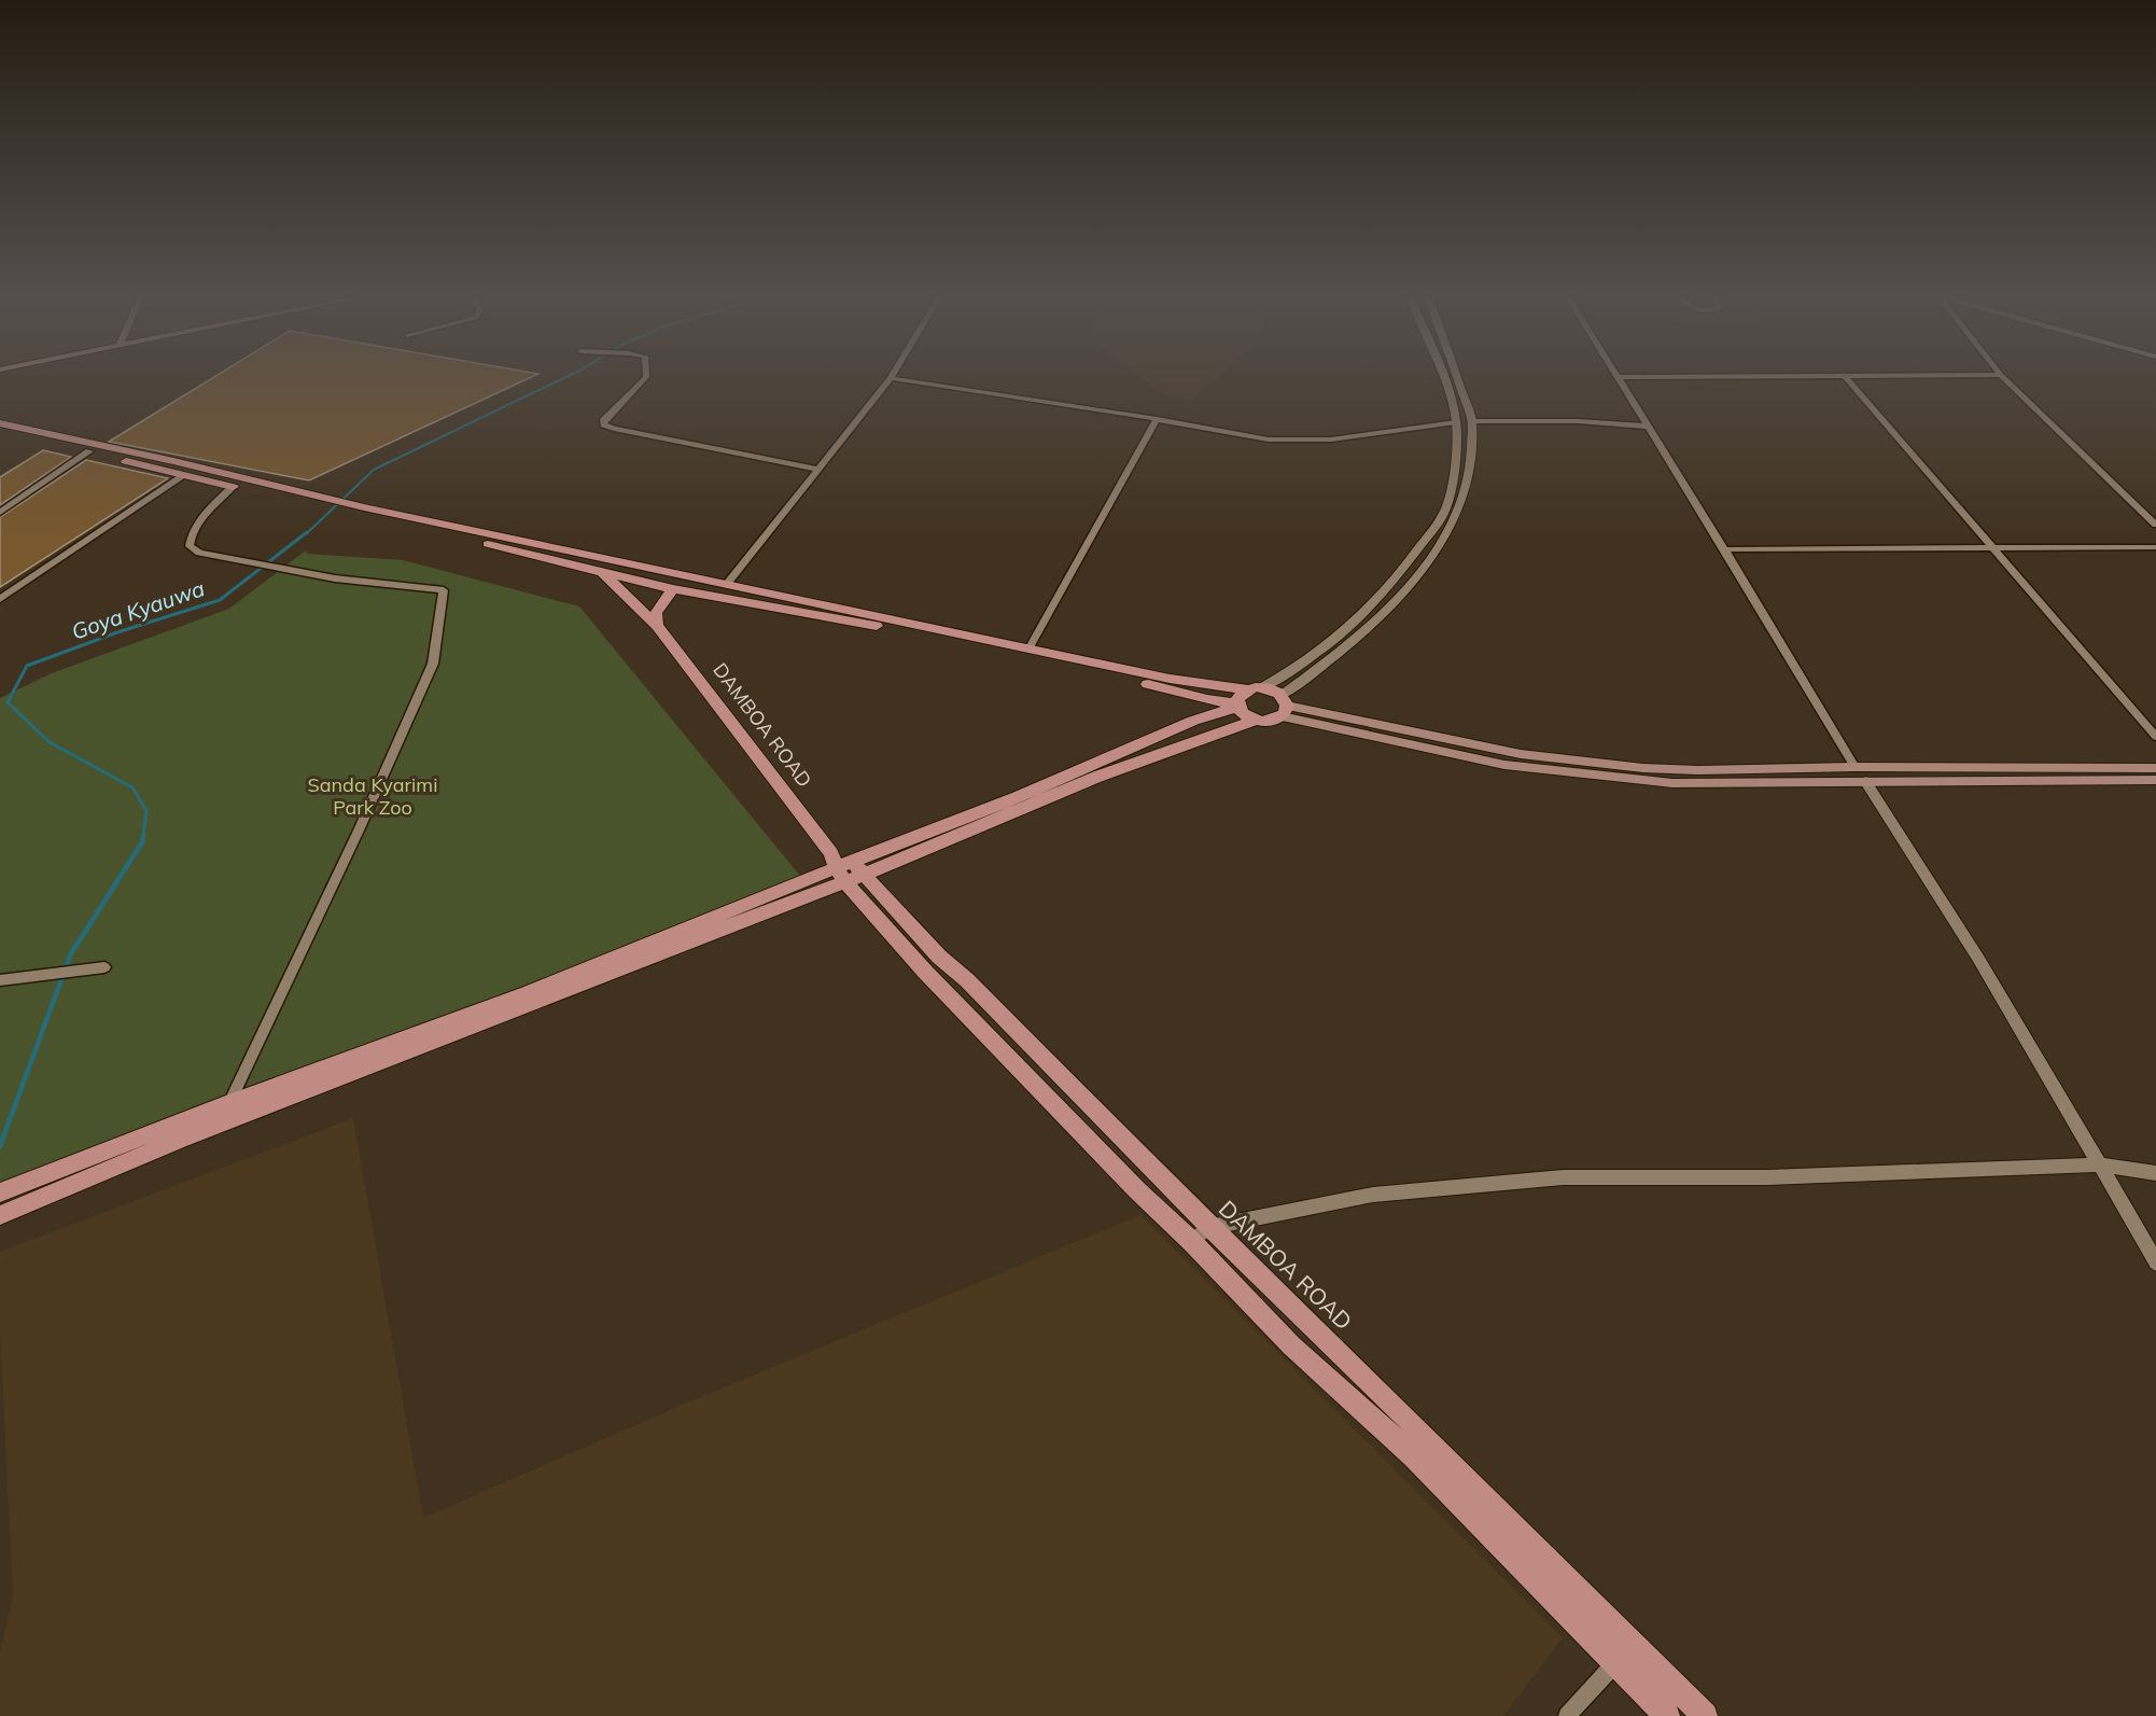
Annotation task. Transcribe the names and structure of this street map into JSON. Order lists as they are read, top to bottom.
{
  "streets": {
    "main road": ["DAMBOA ROAD"]
  },
  "water": ["Goya Kyauwa"],
  "parks": ["Sanda Kyarimi Park Zoo"]
}
